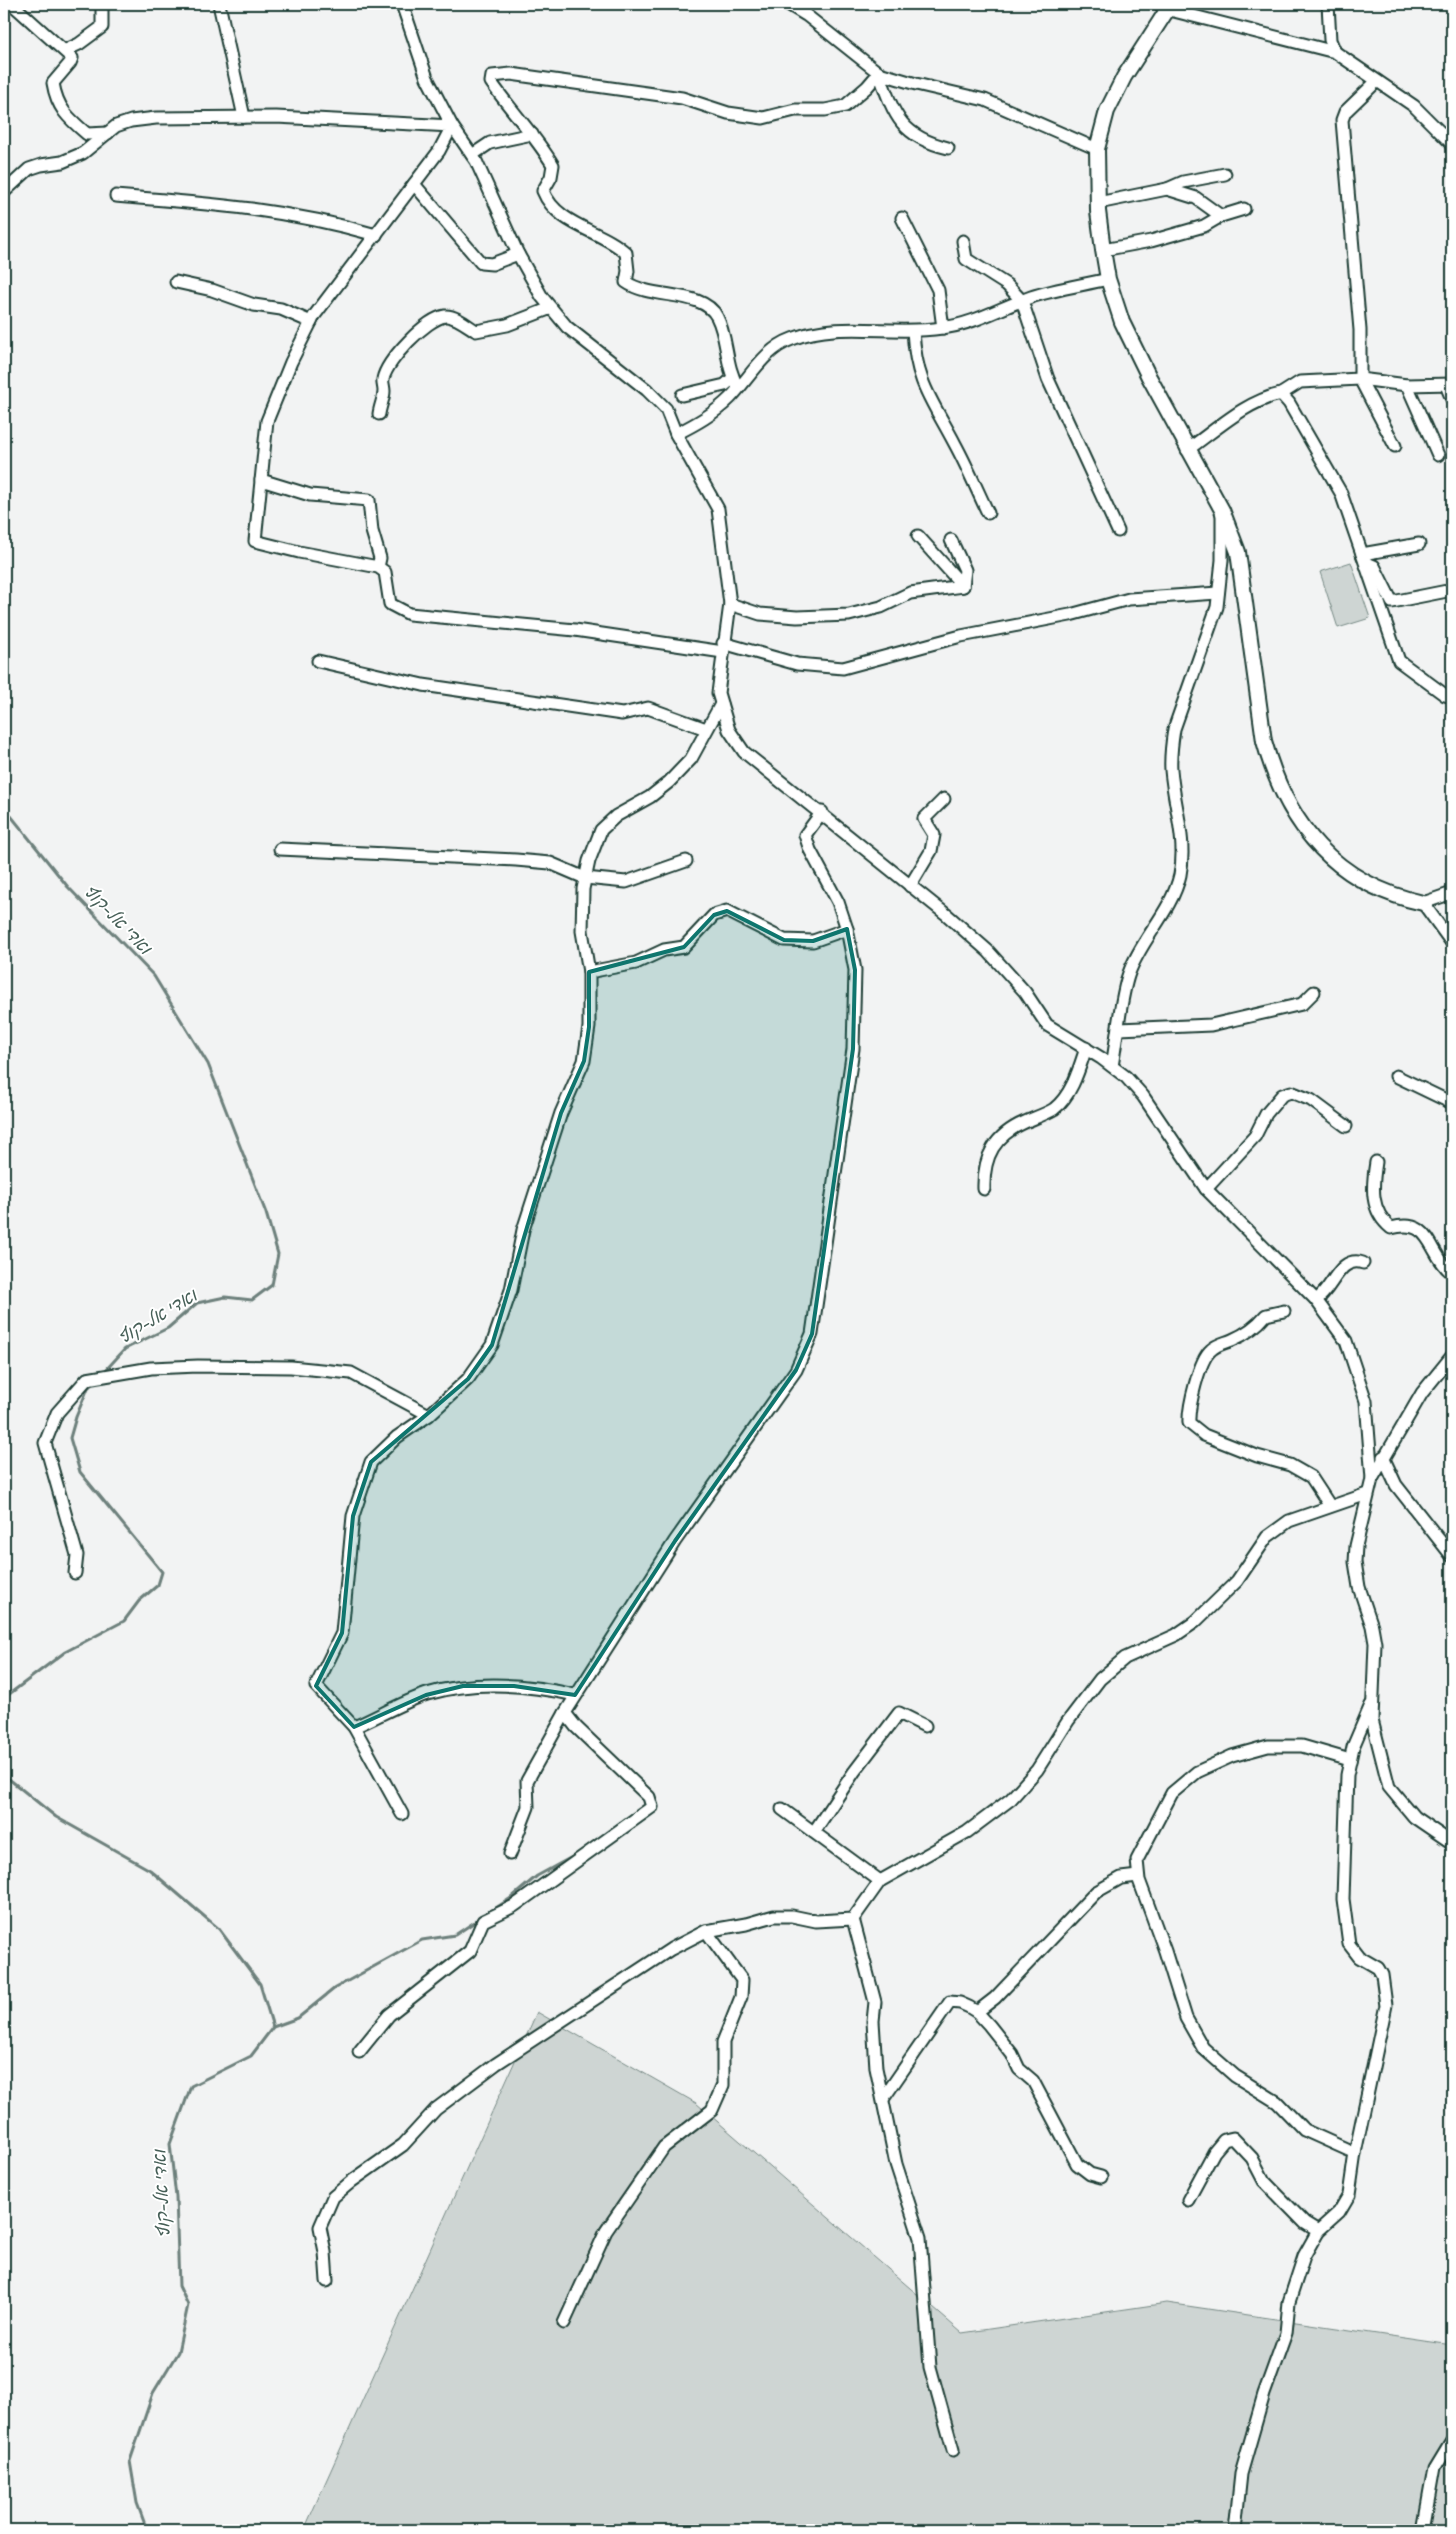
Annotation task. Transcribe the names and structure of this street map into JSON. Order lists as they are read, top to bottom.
{
  "water": ["ואדי אל-קוף"]
}
